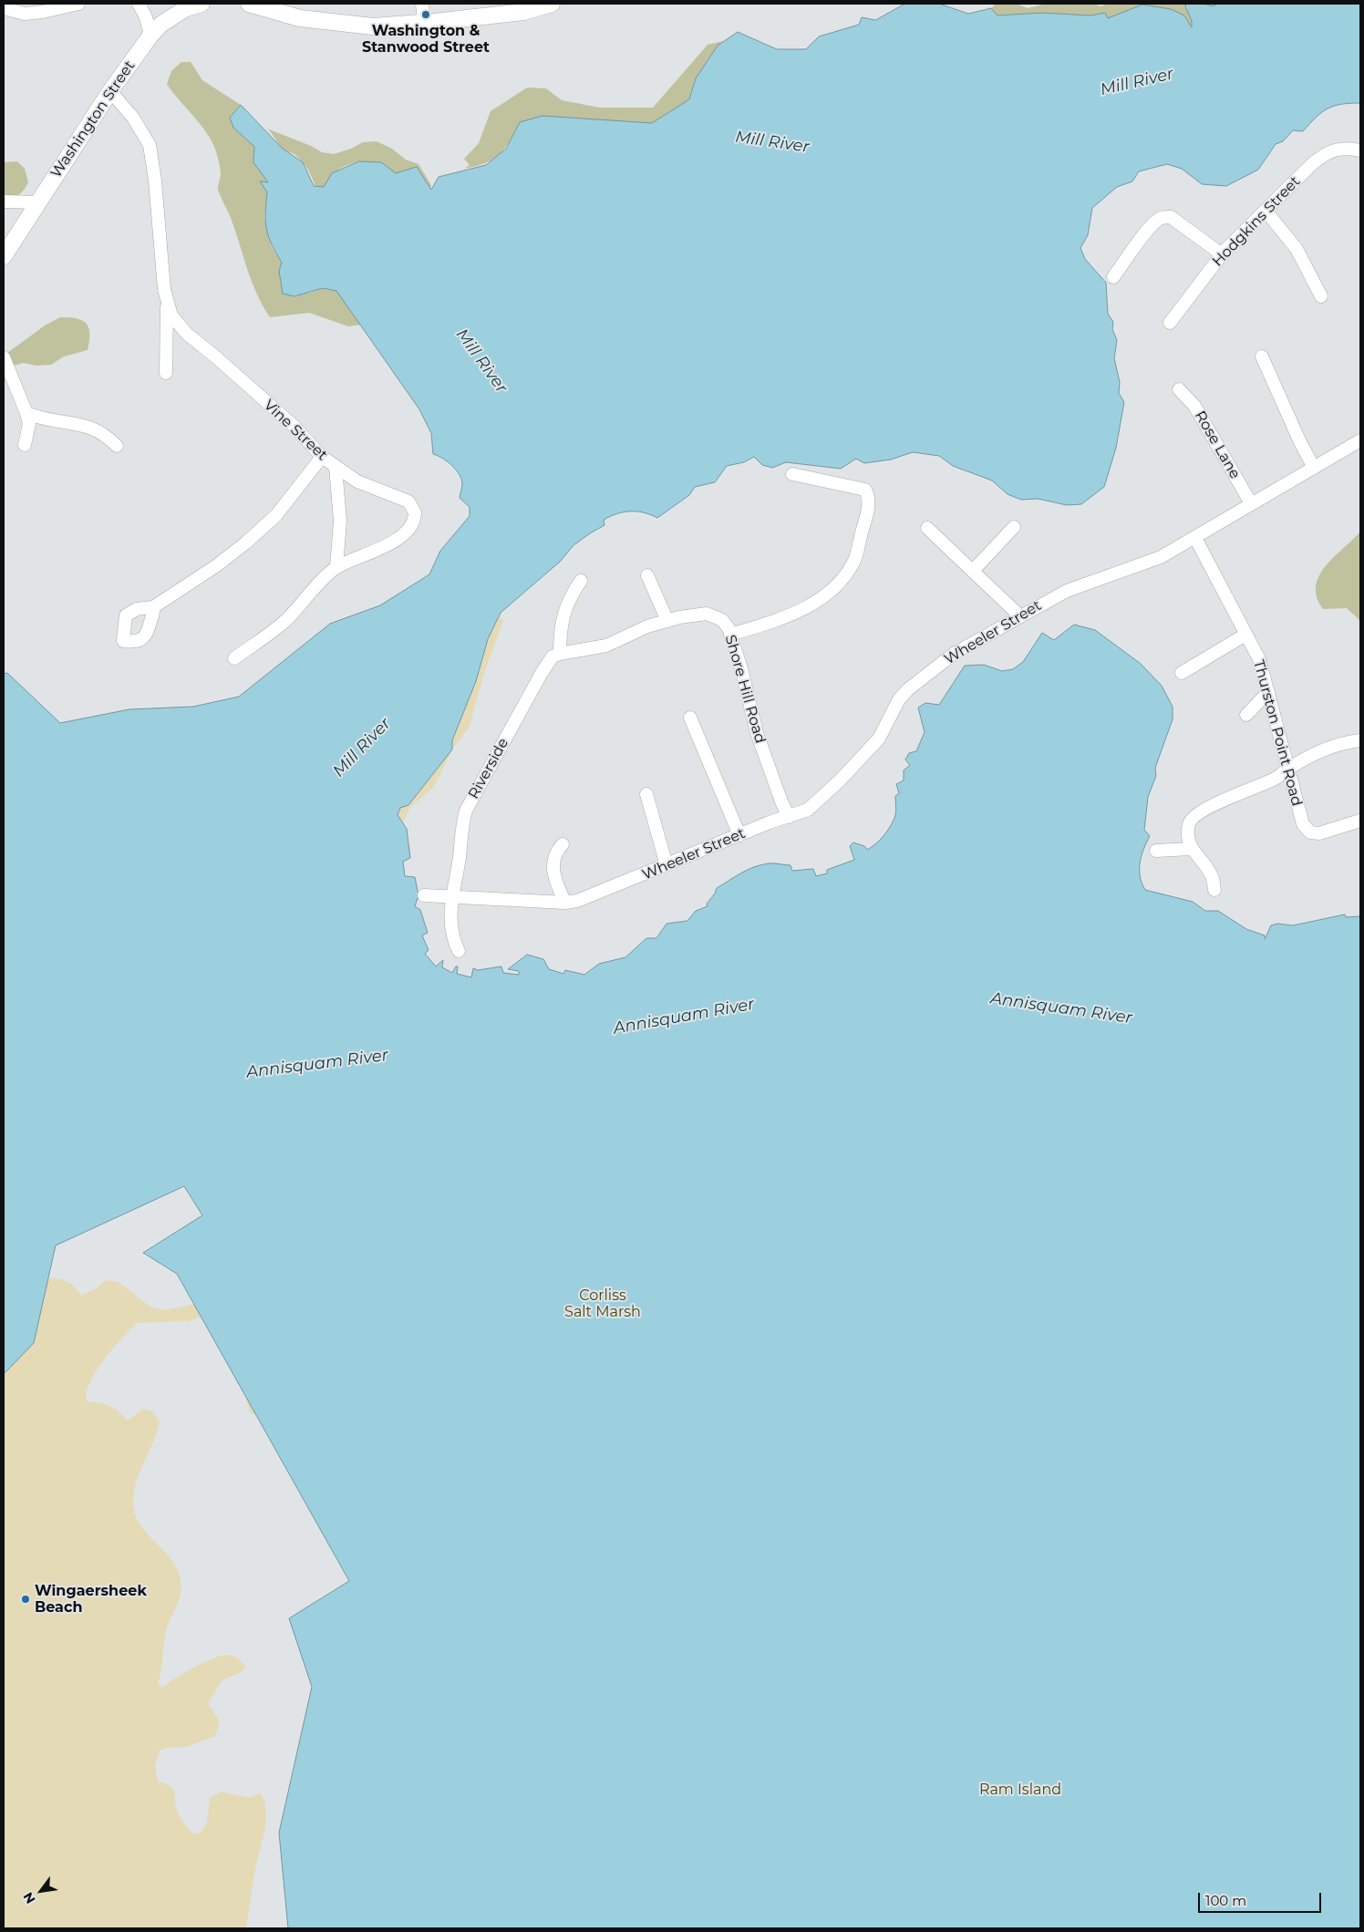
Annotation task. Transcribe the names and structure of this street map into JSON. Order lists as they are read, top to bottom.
{
  "streets": {
    "main road": ["Washington Street"],
    "street": [
      "Hodgkins Street",
      "Vine Street",
      "Rose Lane",
      "Wheeler Street",
      "Shore Hill Road",
      "Thurston Point Road",
      "Riverside"
    ]
  },
  "crossings": [
    ["Washington Street", "Vine Street"],
    ["Rose Lane", "Wheeler Street"],
    ["Wheeler Street", "Shore Hill Road"],
    ["Wheeler Street", "Thurston Point Road"],
    ["Wheeler Street", "Riverside"],
    ["Shore Hill Road", "Riverside"]
  ],
  "water": ["Mill River", "Annisquam River"],
  "parks": ["Corliss Salt Marsh", "Ram Island"],
  "places": ["Washington & Stanwood Street", "Wingaersheek Beach"],
  "scale_bar": "100 m",
  "north": "bottom left"
}
